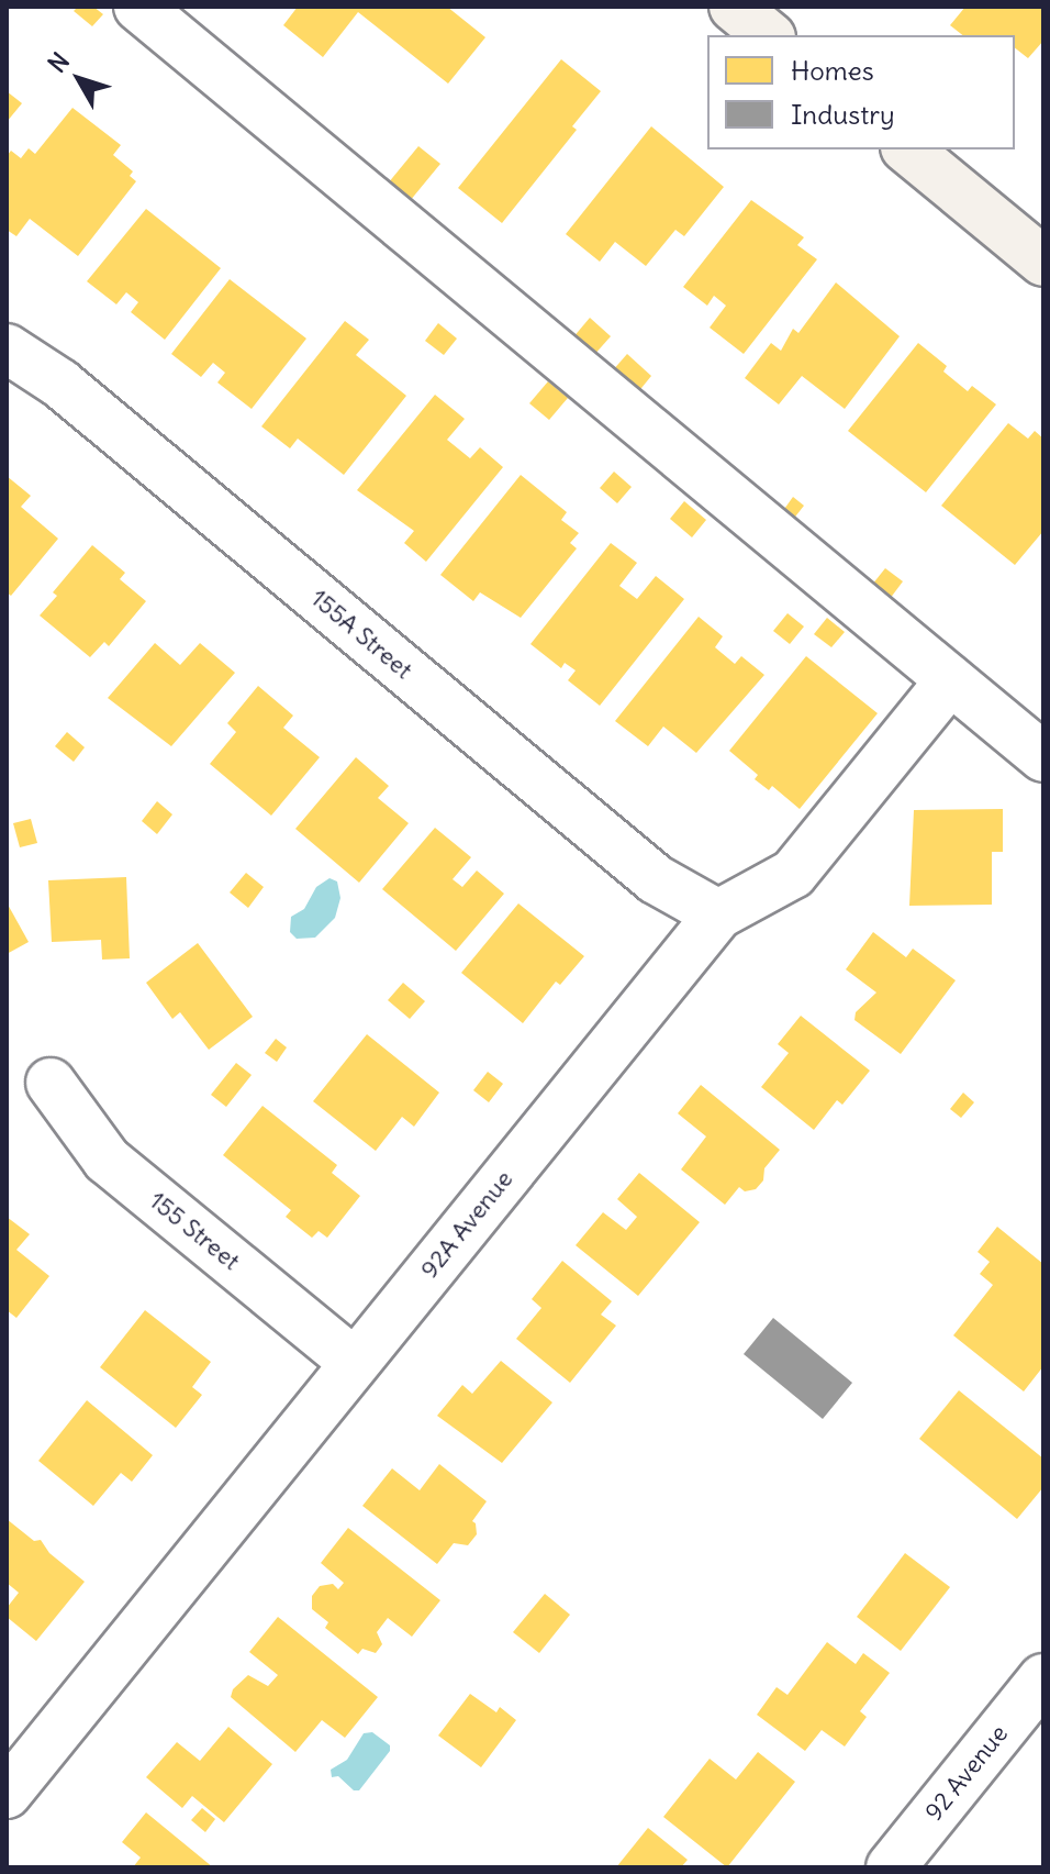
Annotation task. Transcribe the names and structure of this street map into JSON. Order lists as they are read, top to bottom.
{
  "streets": {
    "street": [
      "155A Street",
      "92A Avenue",
      "155 Street",
      "92 Avenue"
    ]
  },
  "crossings": [
    ["155A Street", "92A Avenue"],
    ["92A Avenue", "155 Street"]
  ],
  "legend": ["Homes", "Industry"],
  "north": "top left"
}
